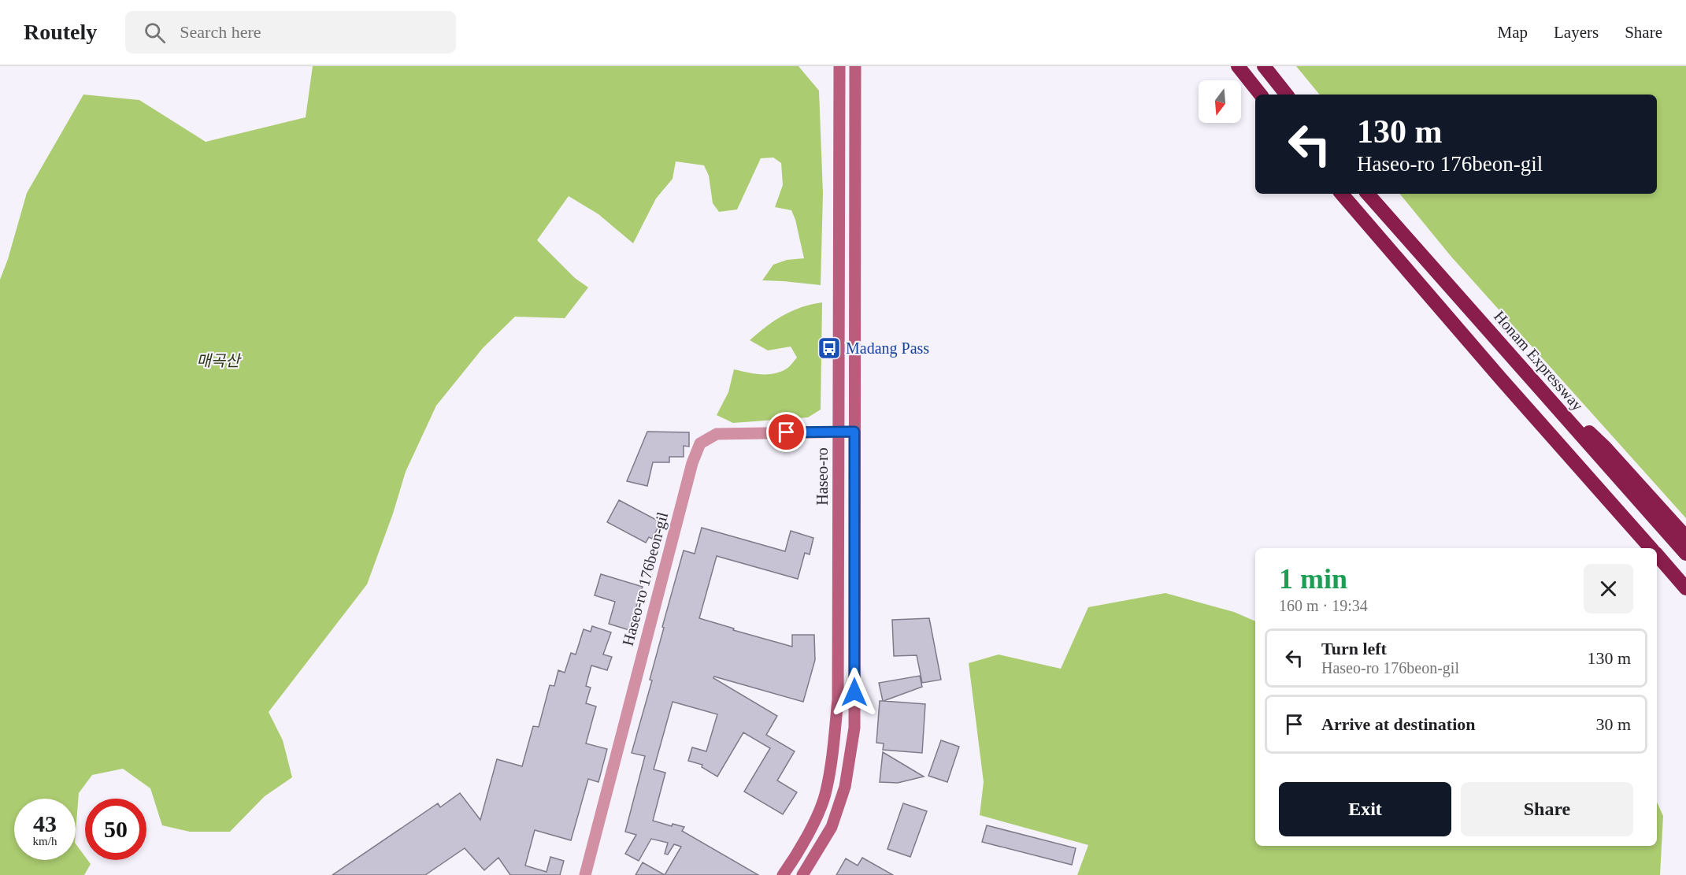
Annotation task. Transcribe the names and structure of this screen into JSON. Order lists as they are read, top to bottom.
{
  "streets": {
    "highway": ["Honam Expressway"],
    "main road": ["Haseo-ro"],
    "street": ["Haseo-ro 176beon-gil"]
  },
  "crossings": [
    ["Haseo-ro", "Haseo-ro 176beon-gil"]
  ],
  "parks": ["매곡산"],
  "places": {
    "bus stop": ["Madang Pass"]
  },
  "north": "bottom",
  "page": {
    "header": "Routely",
    "search": "Search here",
    "nav": ["Map", "Layers", "Share"],
    "turn": ["130 m", "Haseo-ro 176beon-gil"],
    "heading": ["1 min", "160 m · 19:34"],
    "list": [
      {
        "name": "Turn left",
        "note": "Haseo-ro 176beon-gil",
        "value": "130 m"
      },
      {
        "name": "Arrive at destination",
        "value": "30 m"
      }
    ],
    "buttons": ["Exit", "Share"],
    "speed": "43 km/h",
    "limit": "50"
  }
}
